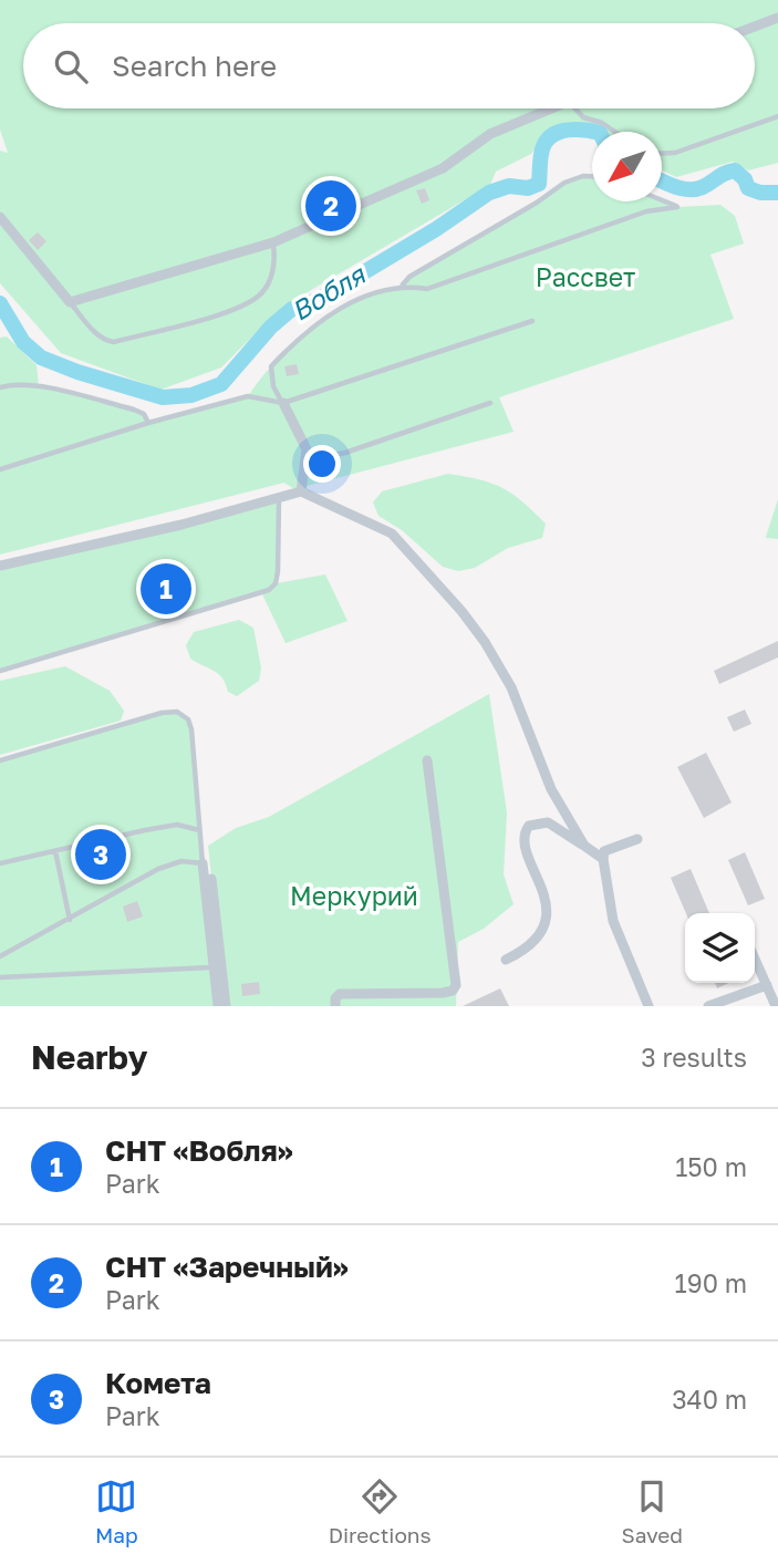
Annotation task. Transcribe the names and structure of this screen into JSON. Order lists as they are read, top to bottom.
{
  "water": ["Вобля"],
  "parks": ["Рассвет", "Меркурий"],
  "north": "bottom left",
  "page": {
    "search": "Search here",
    "pins": ["2", "1", "3"],
    "heading": ["Nearby", "3 results"],
    "list": [
      {
        "mark": "1",
        "name": "СНТ «Вобля»",
        "note": "Park",
        "value": "150 m"
      },
      {
        "mark": "2",
        "name": "СНТ «Заречный»",
        "note": "Park",
        "value": "190 m"
      },
      {
        "mark": "3",
        "name": "Комета",
        "note": "Park",
        "value": "340 m"
      }
    ],
    "nav": ["Map", "Directions", "Saved"]
  }
}
